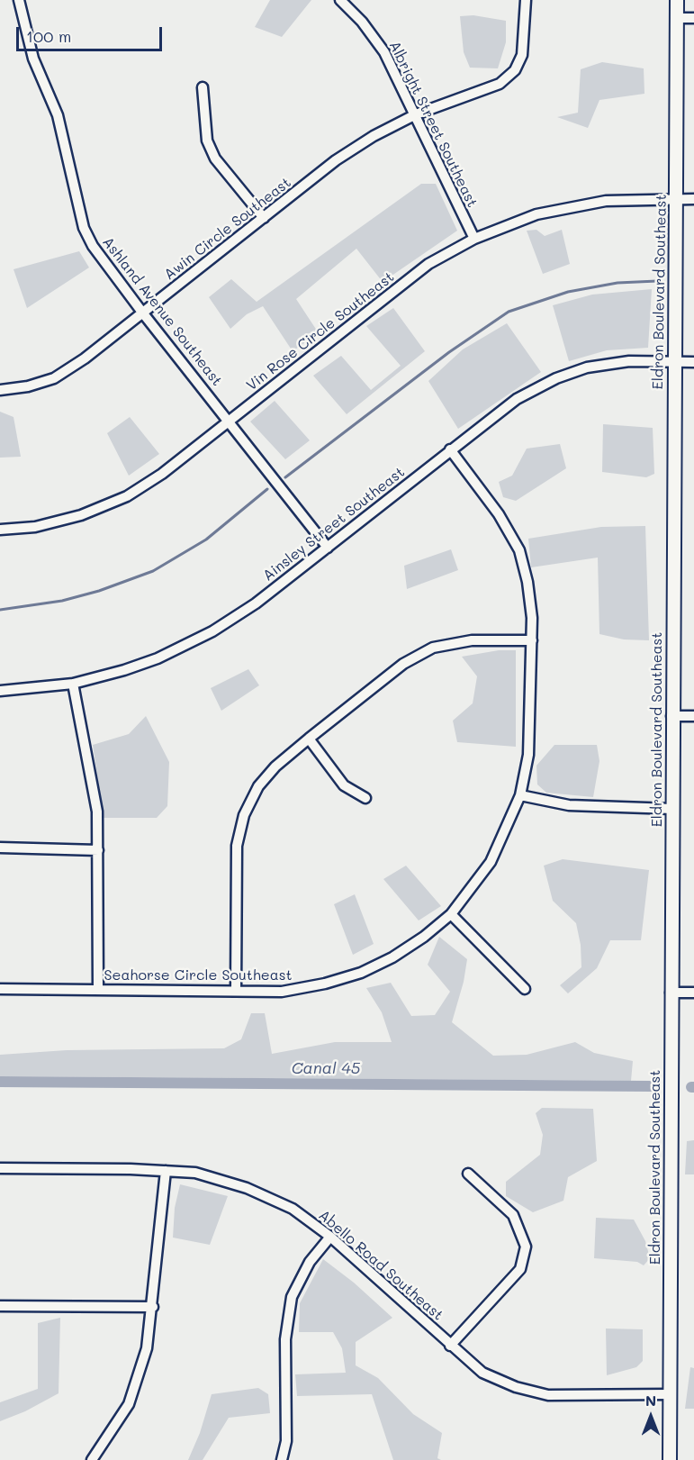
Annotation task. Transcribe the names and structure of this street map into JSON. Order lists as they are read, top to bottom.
{
  "streets": {
    "street": [
      "Albright Street Southeast",
      "Awin Circle Southeast",
      "Eldron Boulevard Southeast",
      "Ashland Avenue Southeast",
      "Vin Rose Circle Southeast",
      "Ainsley Street Southeast",
      "Seahorse Circle Southeast",
      "Abello Road Southeast"
    ]
  },
  "crossings": [
    ["Albright Street Southeast", "Awin Circle Southeast"],
    ["Albright Street Southeast", "Vin Rose Circle Southeast"],
    ["Awin Circle Southeast", "Ashland Avenue Southeast"],
    ["Eldron Boulevard Southeast", "Vin Rose Circle Southeast"],
    ["Eldron Boulevard Southeast", "Ainsley Street Southeast"],
    ["Eldron Boulevard Southeast", "Abello Road Southeast"],
    ["Ashland Avenue Southeast", "Vin Rose Circle Southeast"],
    ["Ashland Avenue Southeast", "Ainsley Street Southeast"],
    ["Ainsley Street Southeast", "Seahorse Circle Southeast"]
  ],
  "water": ["Canal 45"],
  "scale_bar": "100 m",
  "north": "top"
}
